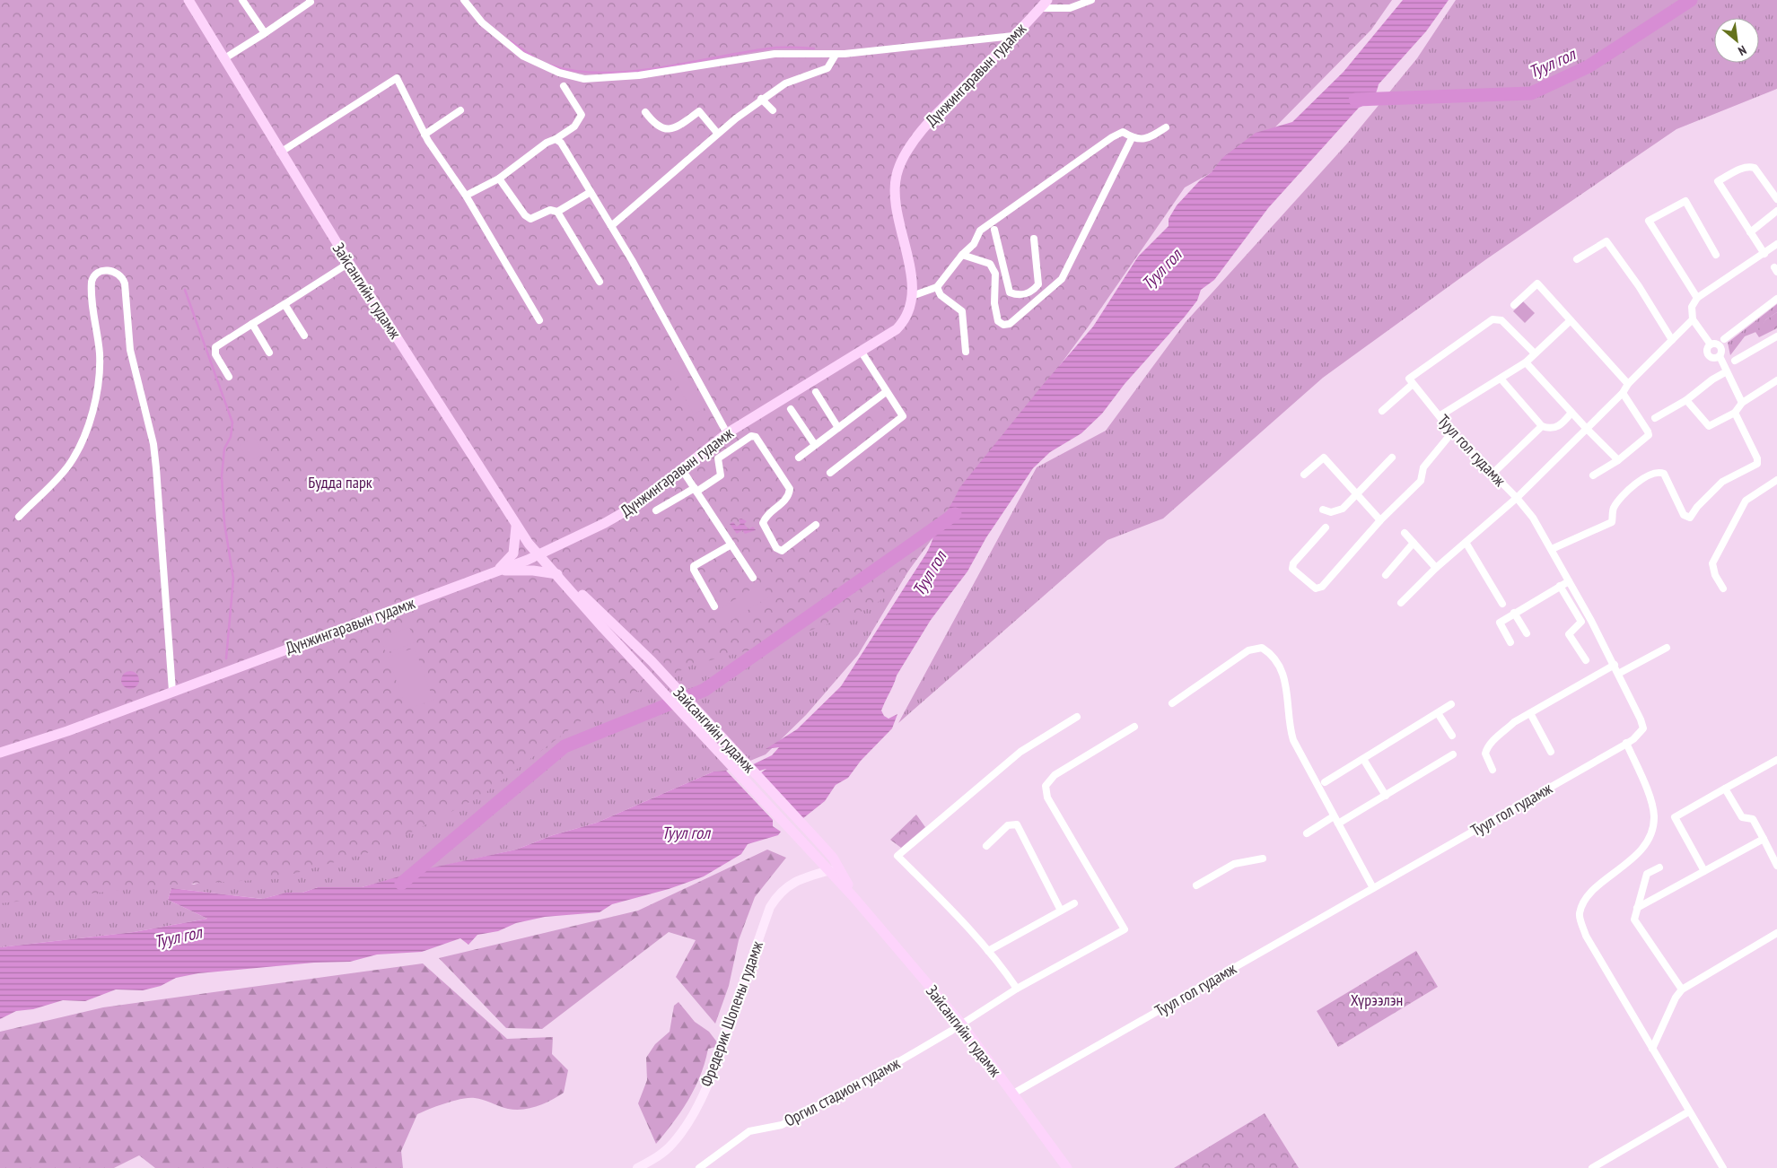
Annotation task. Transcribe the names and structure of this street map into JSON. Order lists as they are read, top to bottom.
{
  "streets": {
    "main road": ["Дүнжингаравын гудамж", "Зайсангийн гудамж"],
    "street": ["Туул гол гудамж", "Фредерик Шопены гудамж", "Оргил стадион гудамж"]
  },
  "crossings": [
    ["Дүнжингаравын гудамж", "Зайсангийн гудамж"],
    ["Зайсангийн гудамж", "Туул гол гудамж"],
    ["Зайсангийн гудамж", "Фредерик Шопены гудамж"],
    ["Зайсангийн гудамж", "Оргил стадион гудамж"]
  ],
  "water": ["Туул гол"],
  "parks": ["Будда парк", "Хүрээлэн"],
  "north": "bottom right"
}
